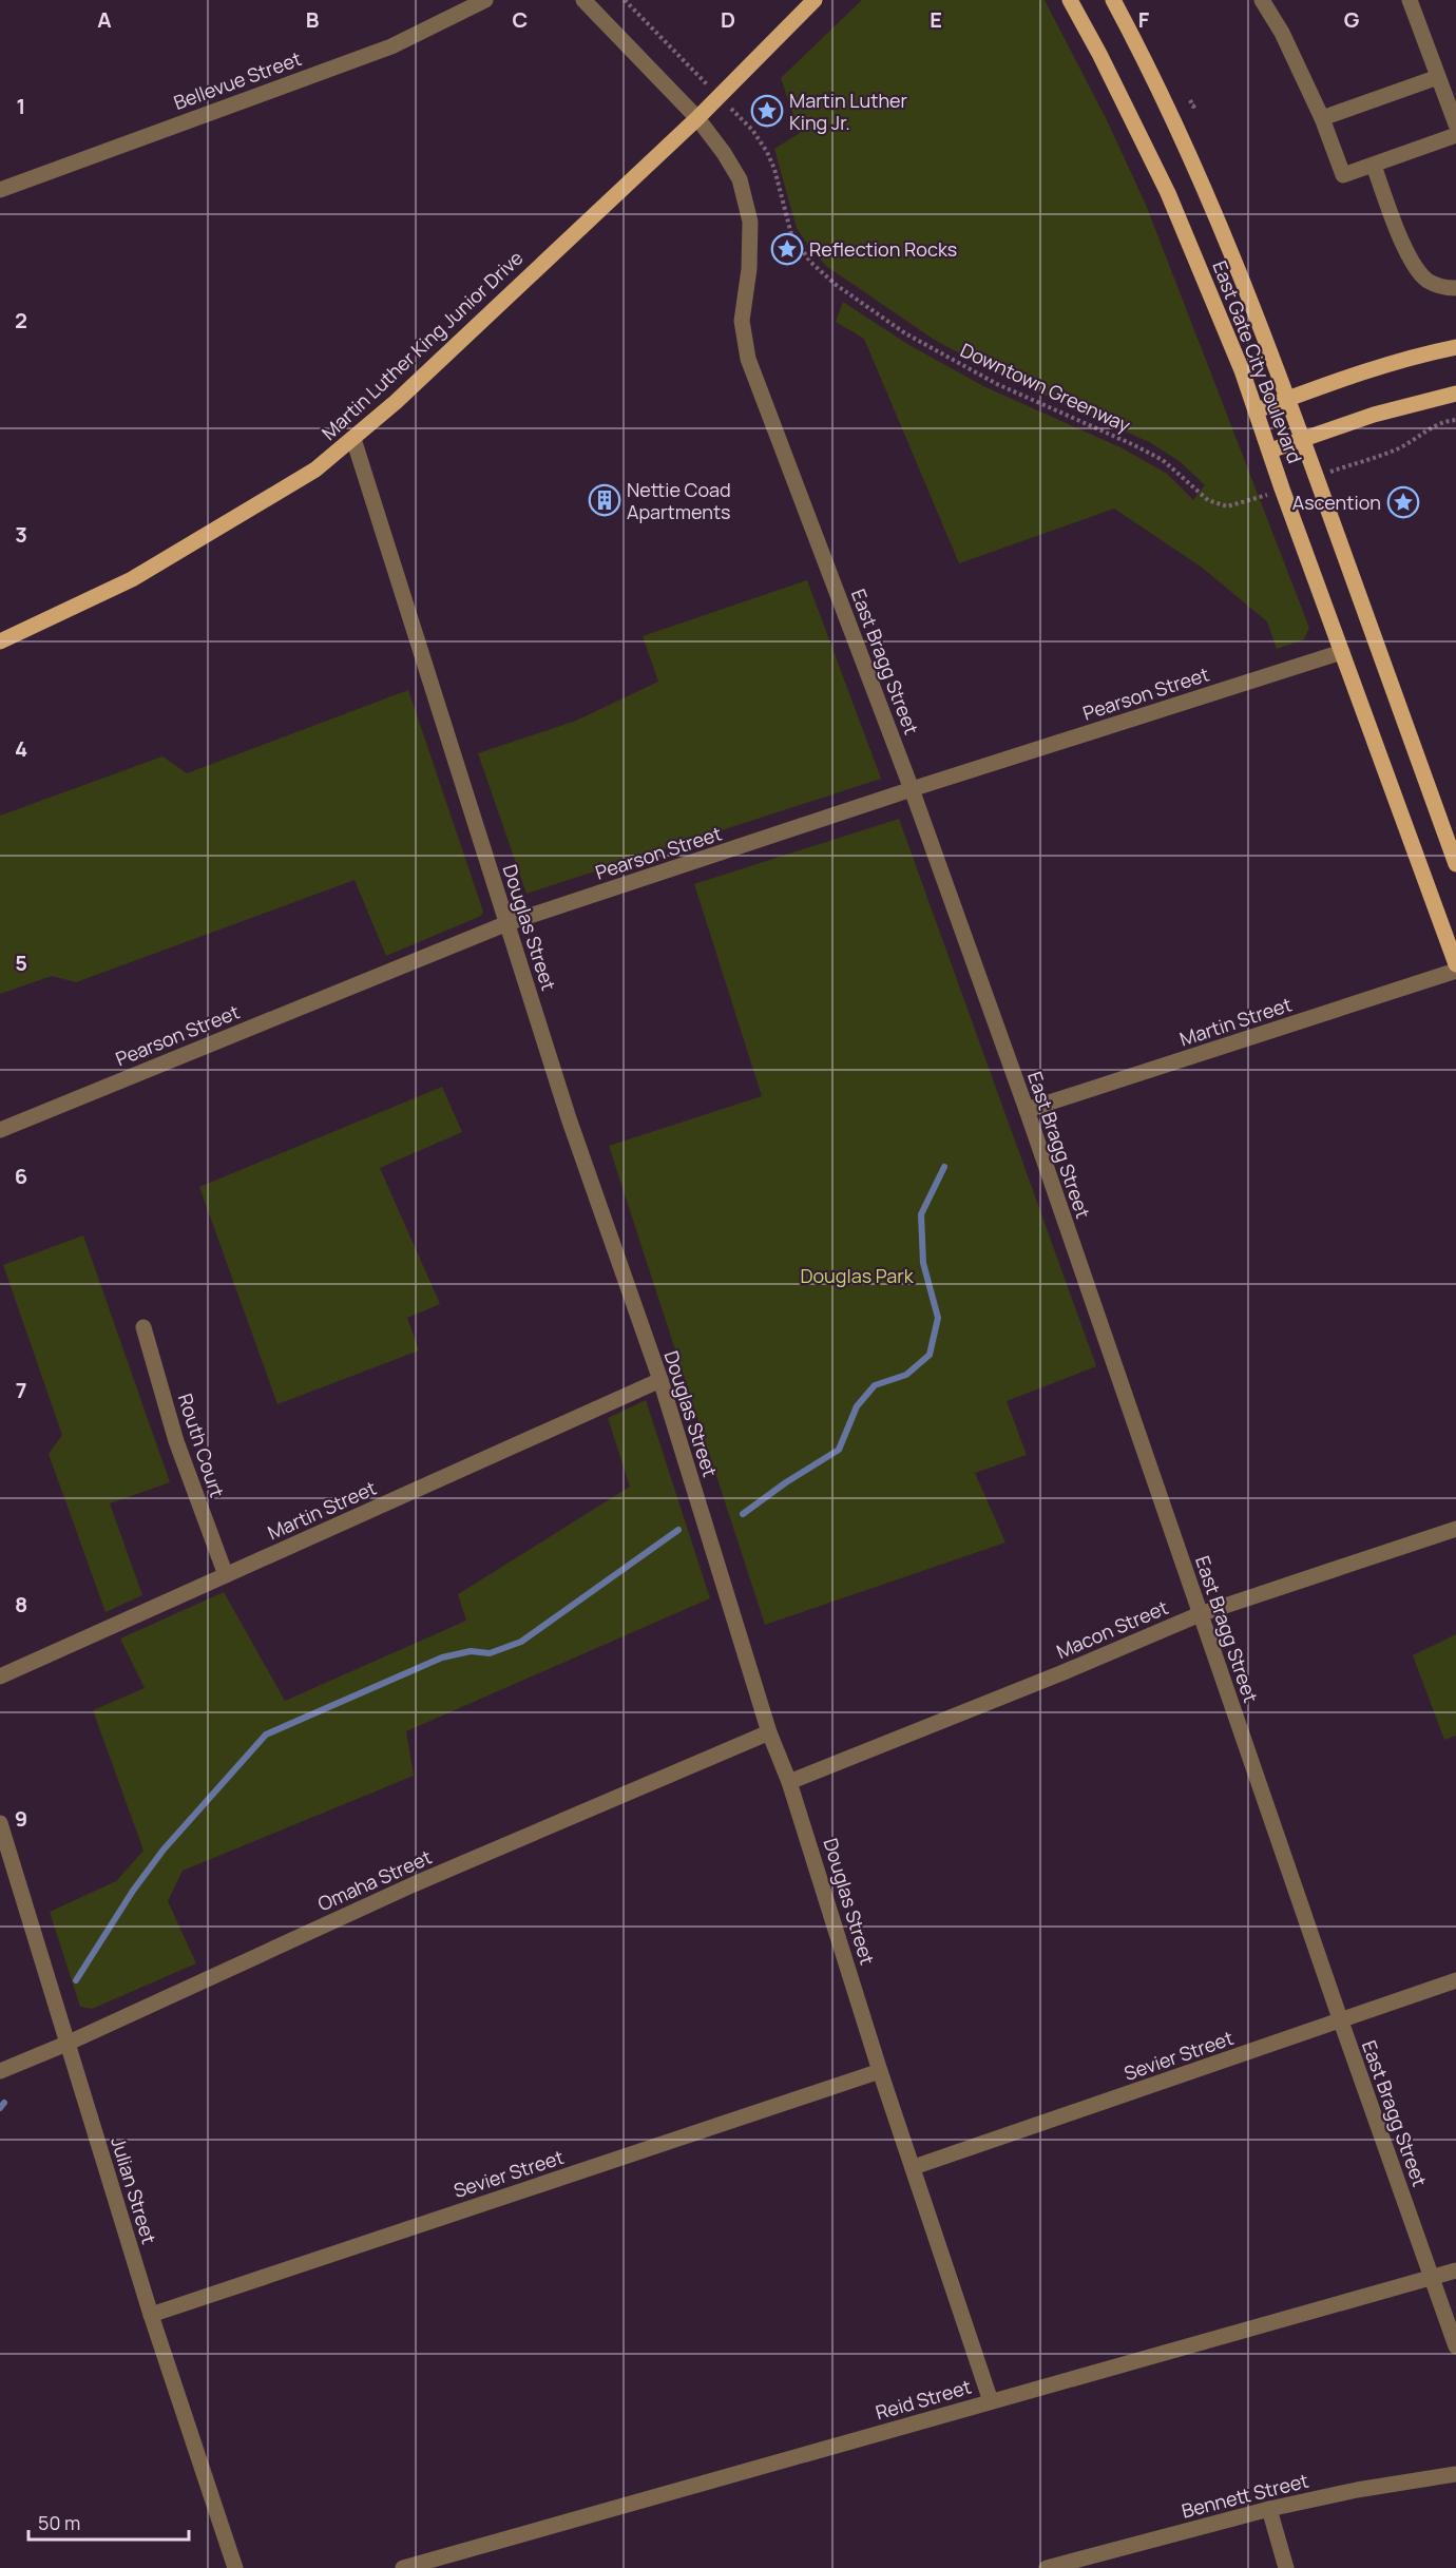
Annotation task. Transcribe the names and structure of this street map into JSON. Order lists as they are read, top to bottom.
{
  "streets": {
    "main road": ["Martin Luther King Junior Drive", "East Gate City Boulevard"],
    "street": [
      "Bellevue Street",
      "East Bragg Street",
      "Pearson Street",
      "Douglas Street",
      "Martin Street",
      "Routh Court",
      "Macon Street",
      "Omaha Street",
      "Sevier Street",
      "Julian Street",
      "Reid Street",
      "Bennett Street"
    ],
    "path": ["Downtown Greenway"]
  },
  "crossings": [
    ["Martin Luther King Junior Drive", "Downtown Greenway"],
    ["Martin Luther King Junior Drive", "East Bragg Street"],
    ["Martin Luther King Junior Drive", "Douglas Street"],
    ["East Gate City Boulevard", "Pearson Street"],
    ["East Bragg Street", "Pearson Street"],
    ["East Bragg Street", "Martin Street"],
    ["East Bragg Street", "Macon Street"],
    ["East Bragg Street", "Sevier Street"],
    ["East Bragg Street", "Reid Street"],
    ["Pearson Street", "Douglas Street"],
    ["Douglas Street", "Martin Street"],
    ["Douglas Street", "Macon Street"],
    ["Douglas Street", "Omaha Street"],
    ["Douglas Street", "Sevier Street"],
    ["Douglas Street", "Reid Street"],
    ["Martin Street", "Routh Court"],
    ["Omaha Street", "Julian Street"],
    ["Sevier Street", "Julian Street"]
  ],
  "parks": ["Douglas Park"],
  "places": {
    "place": ["Martin Luther King Jr.", "Reflection Rocks", "Ascention"],
    "building": ["Nettie Coad Apartments"]
  },
  "scale_bar": "50 m",
  "grid": {
    "columns": [
      "A",
      "B",
      "C",
      "D",
      "E",
      "F",
      "G"
    ],
    "rows": [
      "1",
      "2",
      "3",
      "4",
      "5",
      "6",
      "7",
      "8",
      "9"
    ]
  }
}
